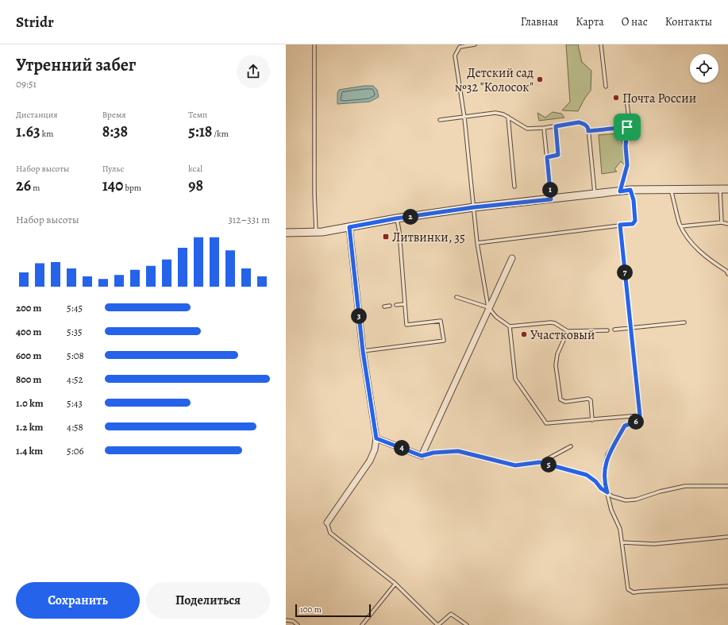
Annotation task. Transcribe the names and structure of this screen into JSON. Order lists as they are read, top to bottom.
{
  "places": {
    "other": ["Детский сад №32 \"Колосок\"", "Почта России", "Участковый"],
    "transit": ["Литвинки, 35"]
  },
  "scale_bar": "100 m",
  "page": {
    "header": "Stridr",
    "nav": [
      "Главная",
      "Карта",
      "О нас",
      "Контакты"
    ],
    "heading": ["Утренний забег", "09:51"],
    "stats": [
      ["Дистанция", "1.63 km"],
      ["Время", "8:38"],
      ["Темп", "5:18 /km"],
      ["Набор высоты", "26 m"],
      ["Пульс", "140 bpm"],
      ["kcal", "98"]
    ],
    "pins": [
      "1",
      "2",
      "7",
      "3",
      "6",
      "4",
      "5"
    ],
    "chart": ["Набор высоты", "312–331 m"],
    "list": [
      {
        "name": "200 m",
        "note": "5:45"
      },
      {
        "name": "400 m",
        "note": "5:35"
      },
      {
        "name": "600 m",
        "note": "5:08"
      },
      {
        "name": "800 m",
        "note": "4:52"
      },
      {
        "name": "1.0 km",
        "note": "5:43"
      },
      {
        "name": "1.2 km",
        "note": "4:58"
      },
      {
        "name": "1.4 km",
        "note": "5:06"
      }
    ],
    "buttons": ["Сохранить", "Поделиться"],
    "scale": "100 m"
  }
}
